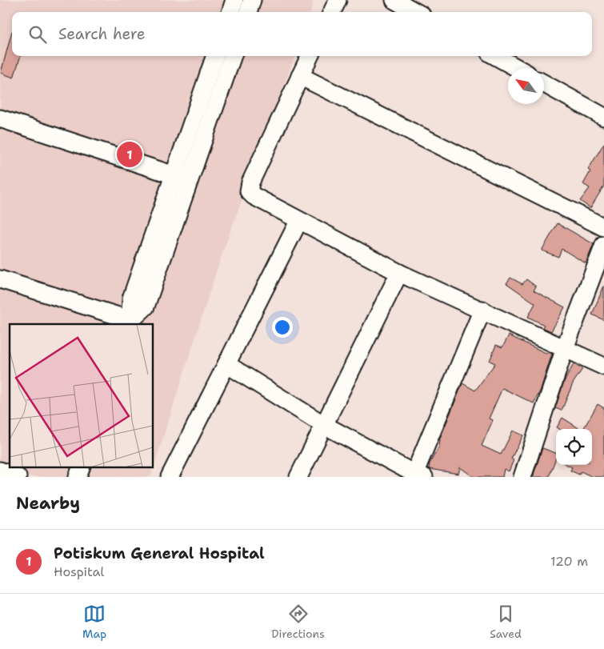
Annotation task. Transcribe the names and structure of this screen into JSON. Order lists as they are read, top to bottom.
{
  "north": "top left",
  "page": {
    "search": "Search here",
    "pins": "1",
    "heading": "Nearby",
    "list": [
      {
        "mark": "1",
        "name": "Potiskum General Hospital",
        "note": "Hospital",
        "value": "120 m"
      }
    ],
    "nav": ["Map", "Directions", "Saved"]
  }
}
